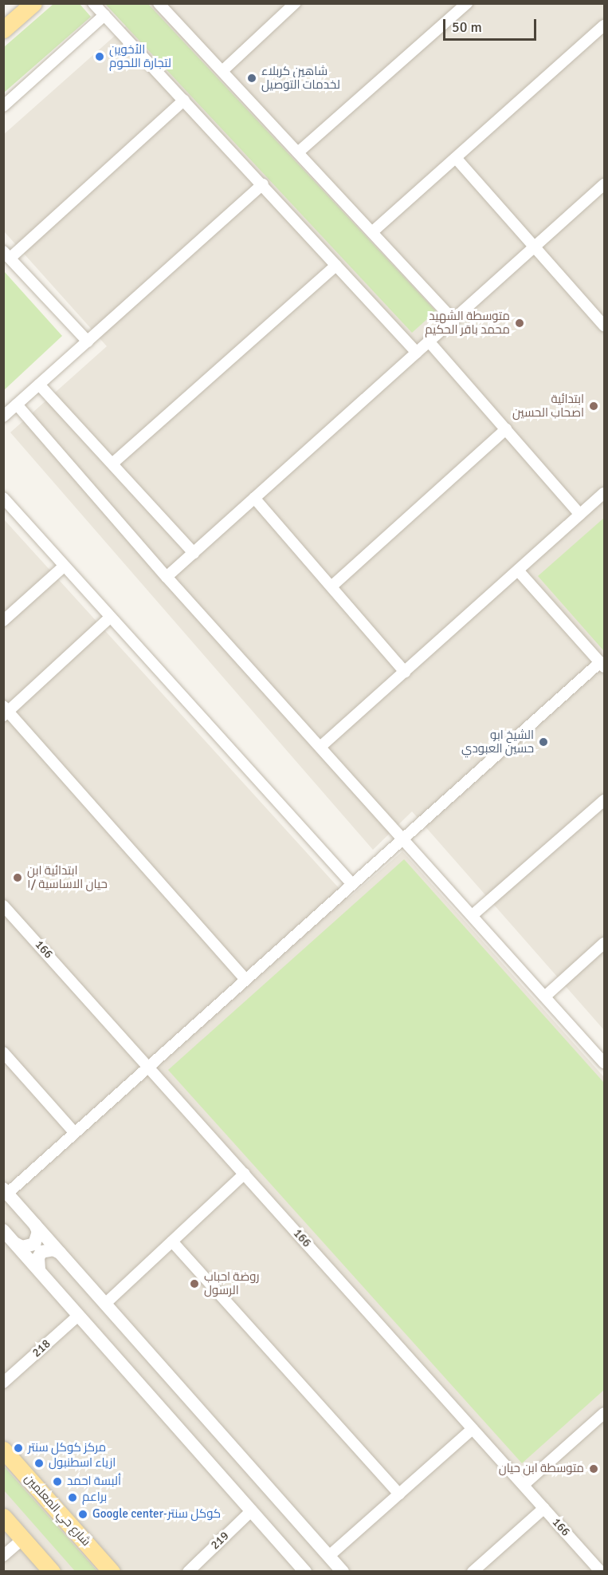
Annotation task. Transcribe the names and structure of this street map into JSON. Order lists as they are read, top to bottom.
{
  "streets": {
    "main road": ["شارع حي المعلمين"],
    "street": ["166", "218", "219"]
  },
  "places": [
    "الأخوين لتجارة اللحوم",
    "شاهين كربلاء لخدمات التوصيل",
    "متوسطة الشهيد محمد باقر الحكيم",
    "ابتدائية اصحاب الحسين",
    "الشيخ ابو حسين العبودي",
    "ابتدائية ابن حيان الاساسية /١",
    "روضة احباب الرسول",
    "مركز كوكل سنتر",
    "ازياء اسطنبول",
    "متوسطة ابن حيان",
    "ألبسة احمد",
    "براعم",
    "Google center-كوكل سنتر"
  ],
  "scale_bar": "50 m"
}
